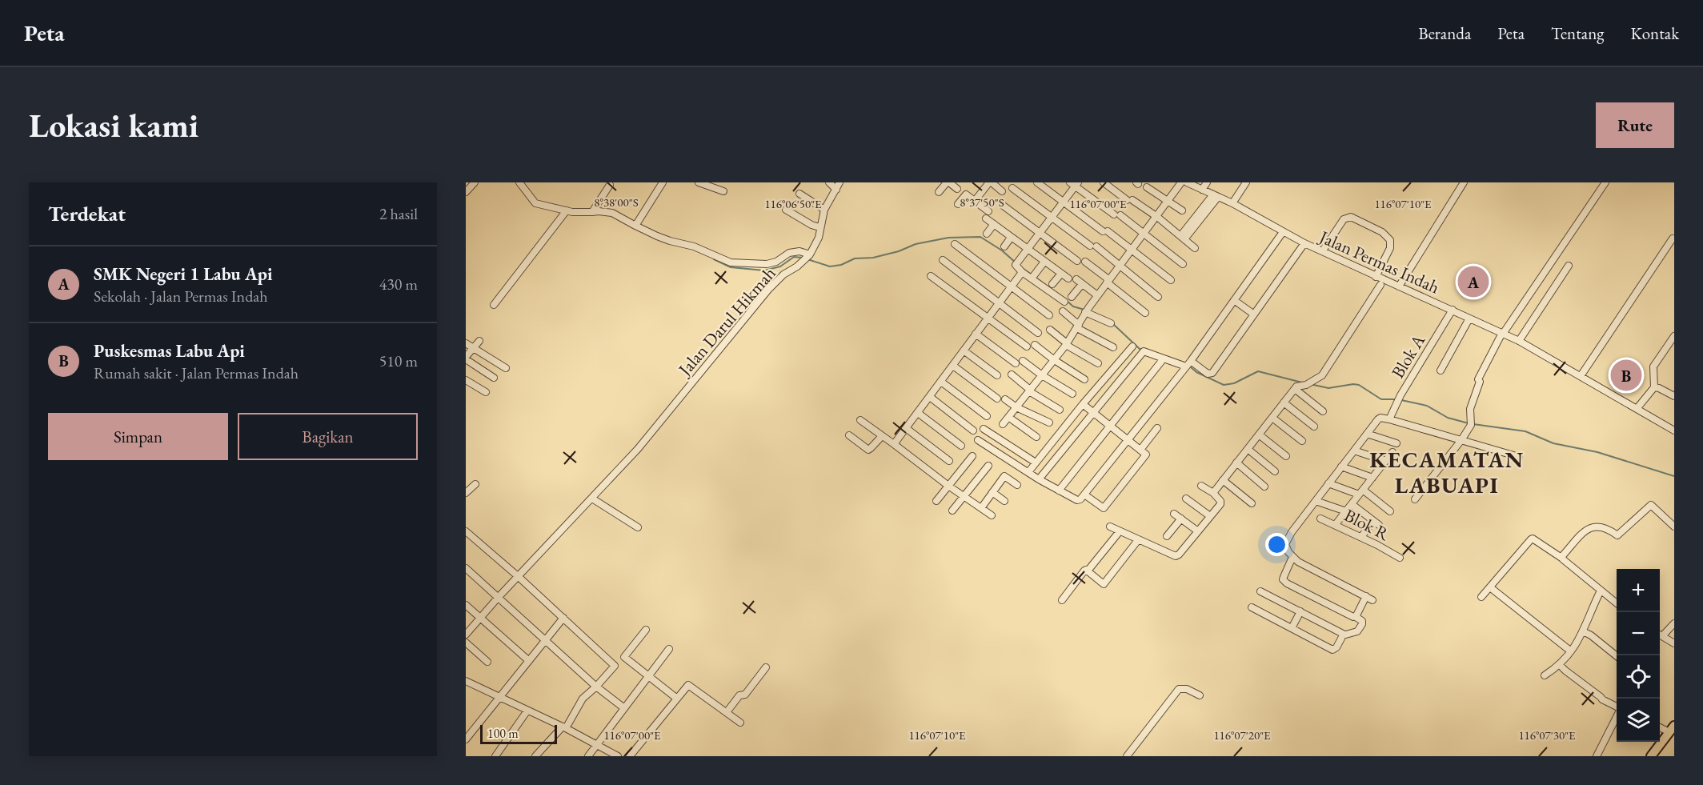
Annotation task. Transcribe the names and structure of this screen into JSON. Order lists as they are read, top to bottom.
{
  "streets": {
    "street": [
      "Jalan Permas Indah",
      "Jalan Darul Hikmah",
      "Blok A",
      "Blok R"
    ]
  },
  "crossings": [
    ["Jalan Permas Indah", "Blok A"]
  ],
  "districts": ["KECAMATAN LABUAPI"],
  "scale_bar": "100 m",
  "page": {
    "header": "Peta",
    "nav": [
      "Beranda",
      "Peta",
      "Tentang",
      "Kontak"
    ],
    "buttons": [
      "Rute",
      ["Simpan", "Bagikan"]
    ],
    "title": "Lokasi kami",
    "heading": ["Terdekat", "2 hasil"],
    "list": [
      {
        "mark": "A",
        "name": "SMK Negeri 1 Labu Api",
        "note": "Sekolah · Jalan Permas Indah",
        "value": "430 m"
      },
      {
        "mark": "B",
        "name": "Puskesmas Labu Api",
        "note": "Rumah sakit · Jalan Permas Indah",
        "value": "510 m"
      }
    ],
    "pins": ["A", "B"],
    "map_buttons": ["+", "−"],
    "scale": "100 m"
  },
  "coordinates": [
    "8°38'00\"S",
    "8°37'50\"S",
    "116°06'50\"E",
    "116°07'00\"E",
    "116°07'10\"E",
    "116°07'20\"E",
    "116°07'30\"E"
  ]
}
